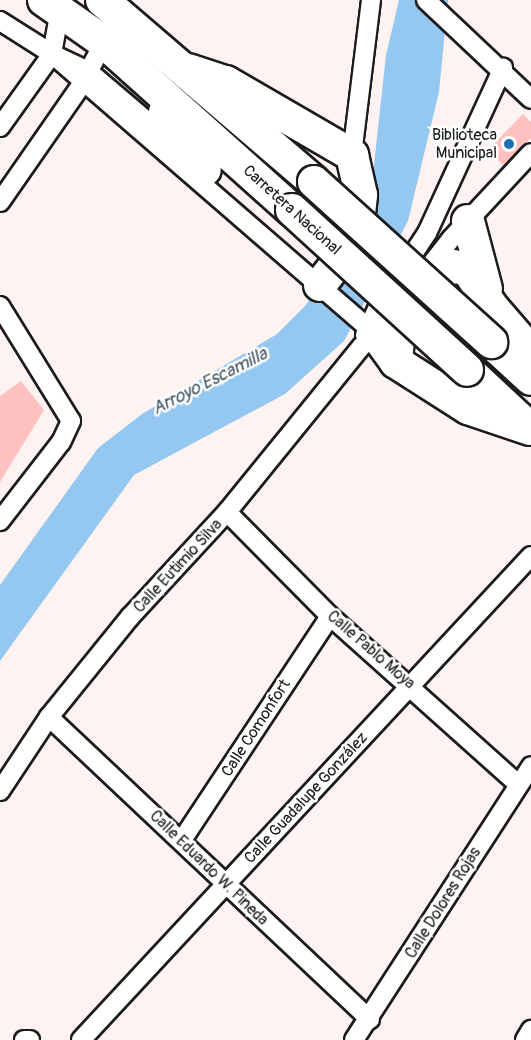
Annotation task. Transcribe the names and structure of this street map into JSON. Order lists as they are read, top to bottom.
{
  "streets": {
    "highway": ["Carretera Nacional"],
    "street": [
      "Calle Eutimio Silva",
      "Calle Pablo Moya",
      "Calle Comonfort",
      "Calle Guadalupe González",
      "Calle Eduardo W. Pineda",
      "Calle Dolores Rojas"
    ]
  },
  "crossings": [
    ["Calle Eutimio Silva", "Calle Pablo Moya"],
    ["Calle Eutimio Silva", "Calle Eduardo W. Pineda"],
    ["Calle Pablo Moya", "Calle Comonfort"],
    ["Calle Pablo Moya", "Calle Guadalupe González"],
    ["Calle Pablo Moya", "Calle Dolores Rojas"],
    ["Calle Comonfort", "Calle Eduardo W. Pineda"],
    ["Calle Guadalupe González", "Calle Eduardo W. Pineda"],
    ["Calle Eduardo W. Pineda", "Calle Dolores Rojas"]
  ],
  "water": ["Arroyo Escamilla"],
  "places": ["Biblioteca Municipal"]
}
